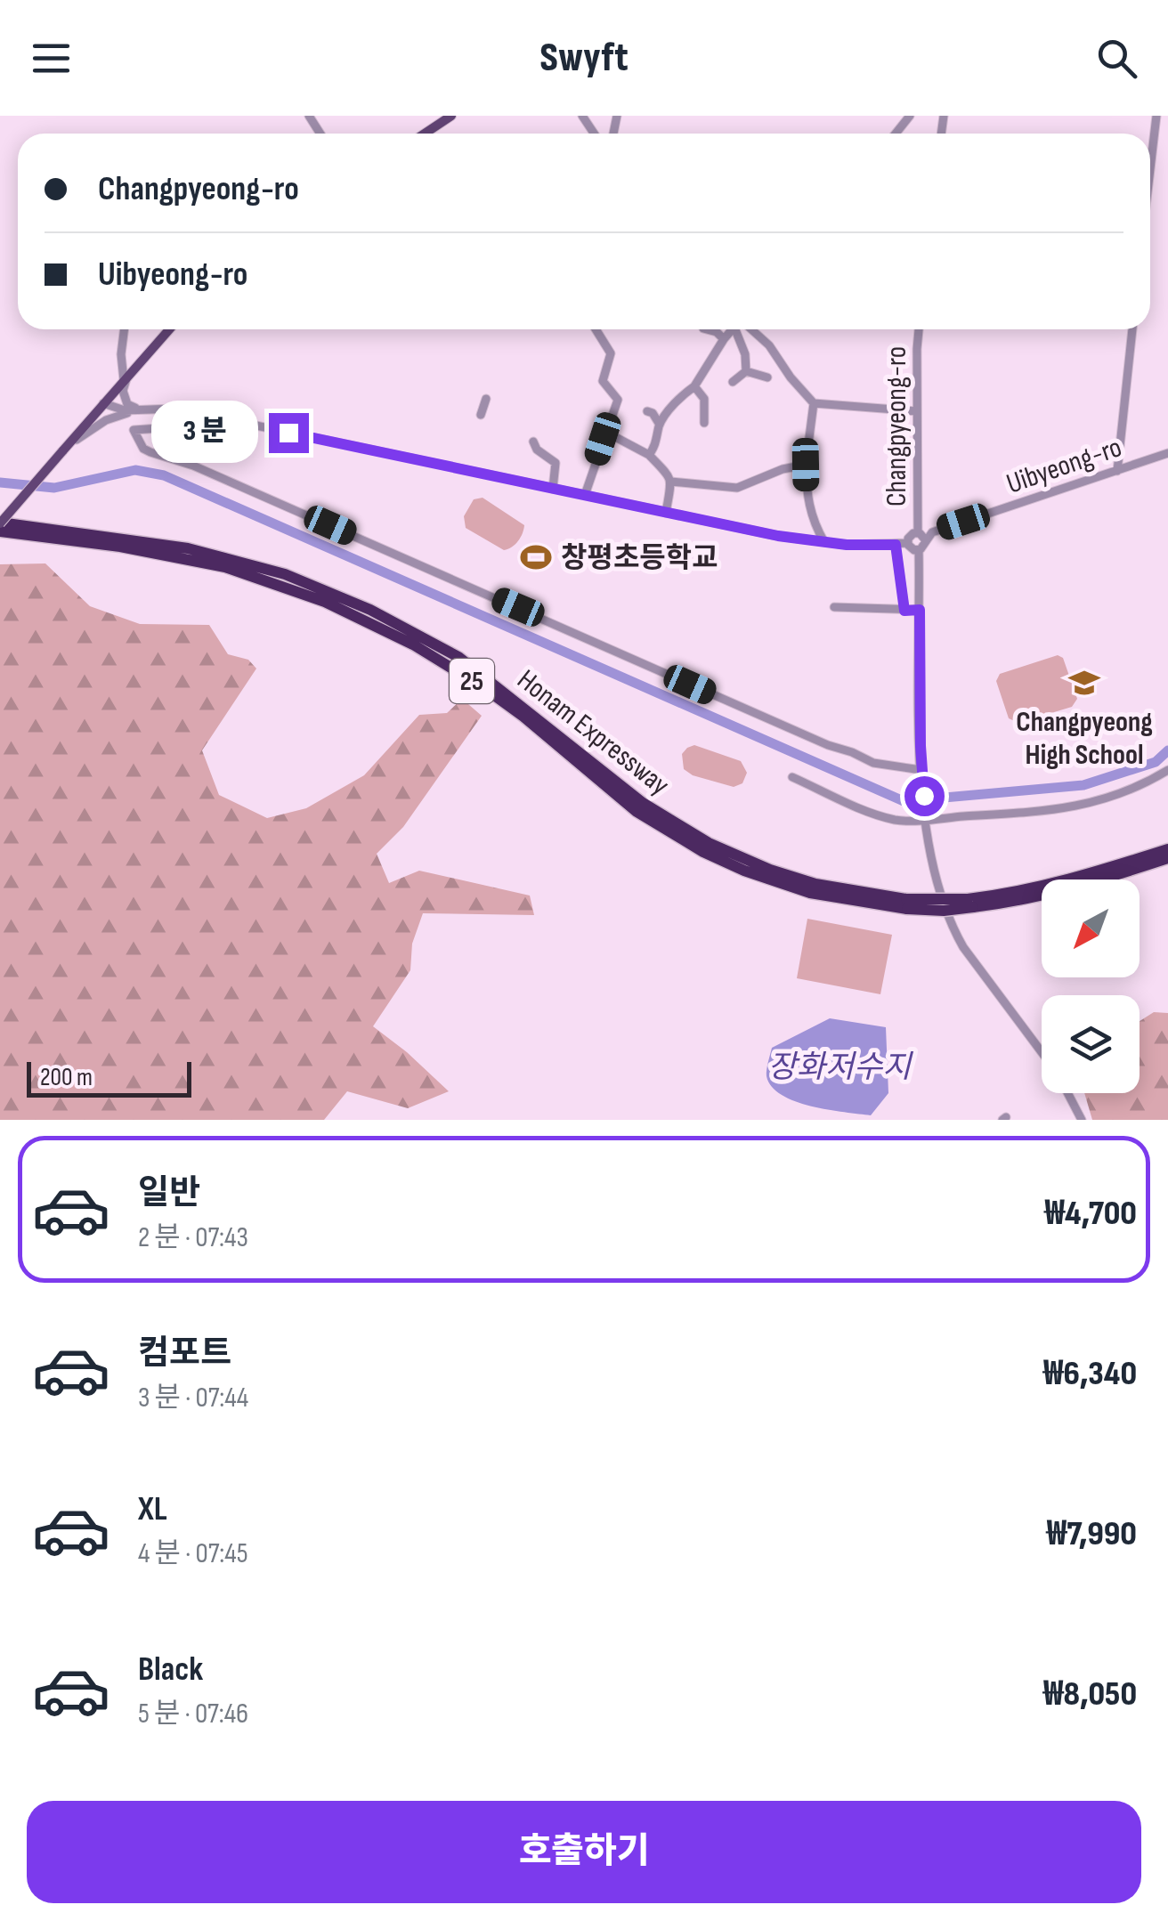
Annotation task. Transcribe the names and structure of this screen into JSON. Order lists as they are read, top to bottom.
{
  "streets": {
    "highway": ["25", "Honam Expressway"],
    "street": ["Changpyeong-ro", "Uibyeong-ro"]
  },
  "crossings": [
    ["Changpyeong-ro", "Uibyeong-ro"]
  ],
  "water": ["장화저수지"],
  "places": {
    "sports": ["창평초등학교"],
    "school or university": ["Changpyeong High School"]
  },
  "scale_bar": "200 m",
  "north": "bottom left",
  "page": {
    "header": "Swyft",
    "banner": ["Changpyeong-ro", "Uibyeong-ro"],
    "bubble": "3 분",
    "scale": "200 m",
    "list": [
      {
        "name": "일반",
        "note": "2 분 · 07:43",
        "value": "₩4,700"
      },
      {
        "name": "컴포트",
        "note": "3 분 · 07:44",
        "value": "₩6,340"
      },
      {
        "name": "XL",
        "note": "4 분 · 07:45",
        "value": "₩7,990"
      },
      {
        "name": "Black",
        "note": "5 분 · 07:46",
        "value": "₩8,050"
      }
    ],
    "buttons": "호출하기"
  }
}
